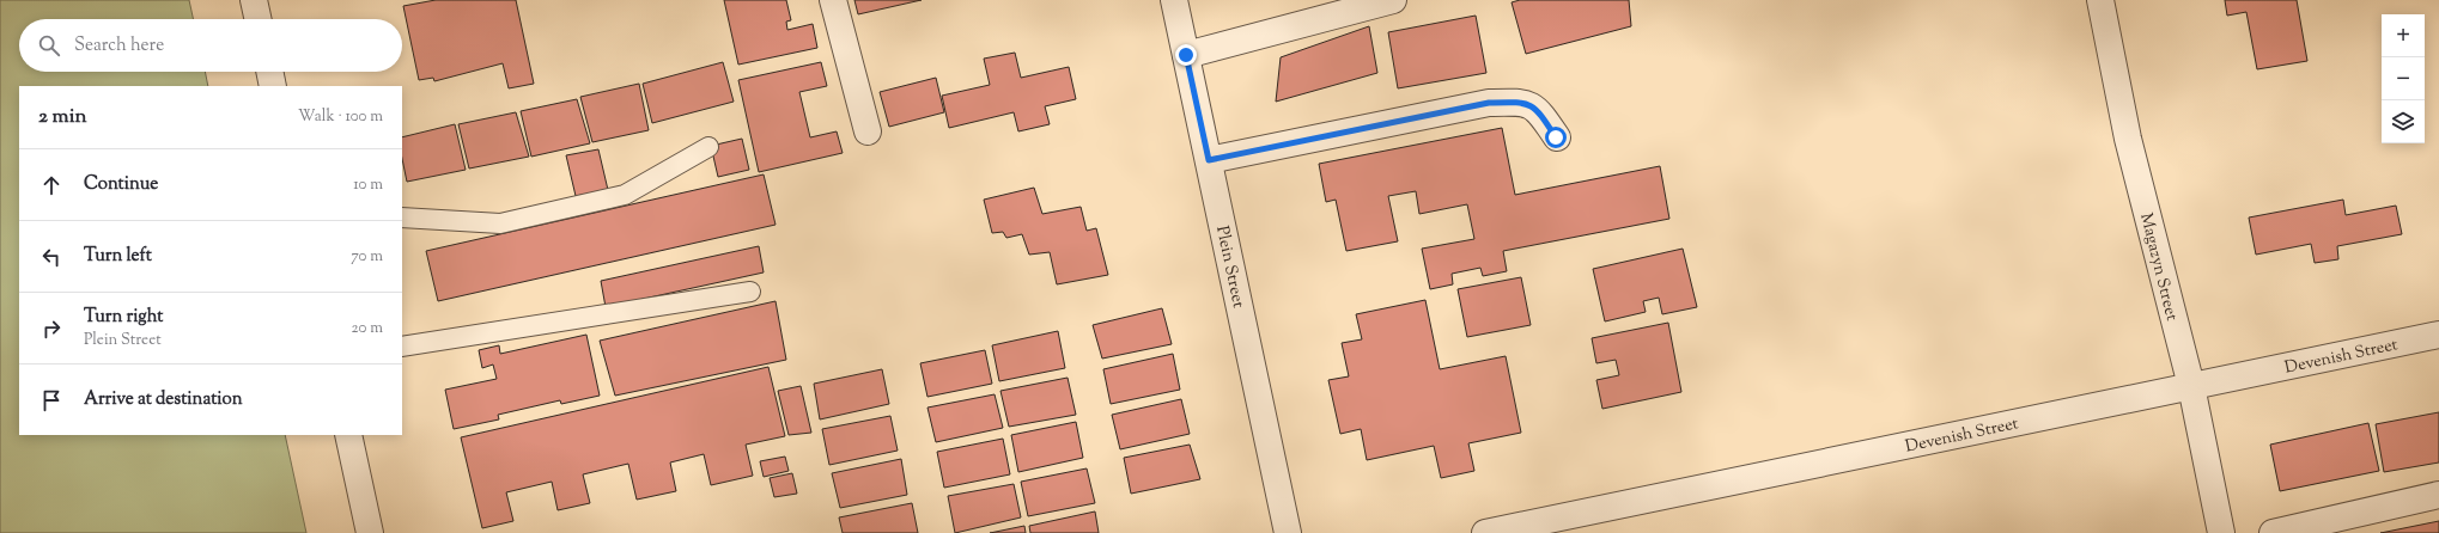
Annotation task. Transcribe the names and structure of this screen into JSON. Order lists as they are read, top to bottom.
{
  "streets": {
    "street": ["Plein Street", "Magazyn Street", "Devenish Street"]
  },
  "crossings": [
    ["Magazyn Street", "Devenish Street"]
  ],
  "page": {
    "map_buttons": ["+", "−"],
    "search": "Search here",
    "heading": ["2 min", "Walk · 100 m"],
    "list": [
      ["Continue", "10 m"],
      ["Turn left", "70 m"],
      ["Turn right", "Plein Street", "20 m"],
      "Arrive at destination"
    ]
  }
}
